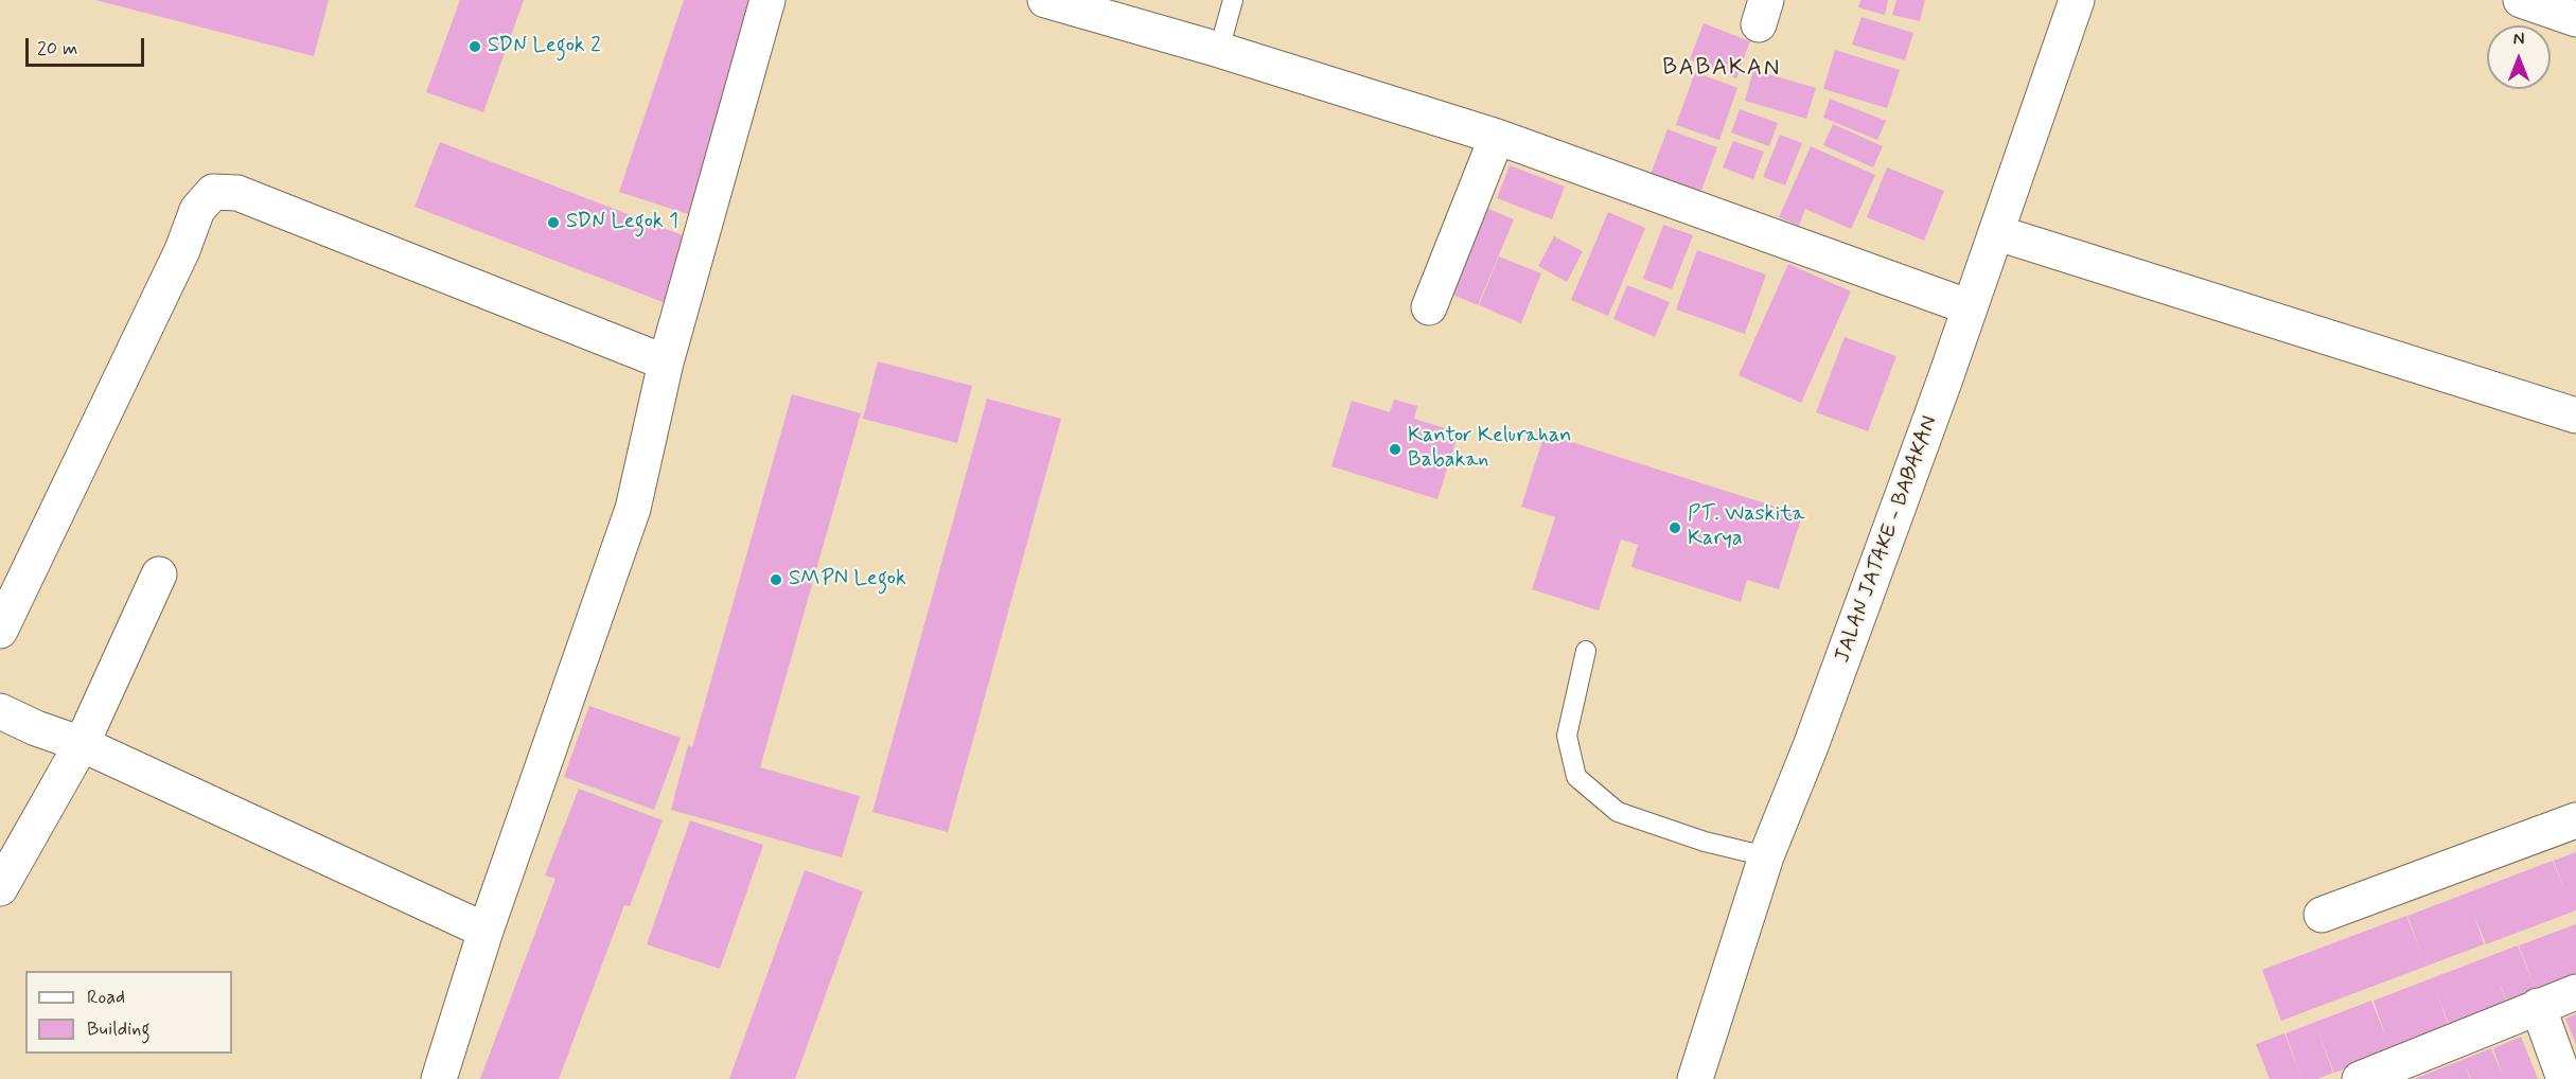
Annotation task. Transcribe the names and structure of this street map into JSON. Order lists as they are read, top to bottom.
{
  "streets": {
    "street": ["JALAN JATAKE - BABAKAN"]
  },
  "districts": ["BABAKAN"],
  "places": [
    "SDN Legok 2",
    "SDN Legok 1",
    "Kantor Kelurahan Babakan",
    "PT. Waskita Karya",
    "SMPN Legok"
  ],
  "legend": ["Road", "Building"],
  "scale_bar": "20 m",
  "north": "top"
}
